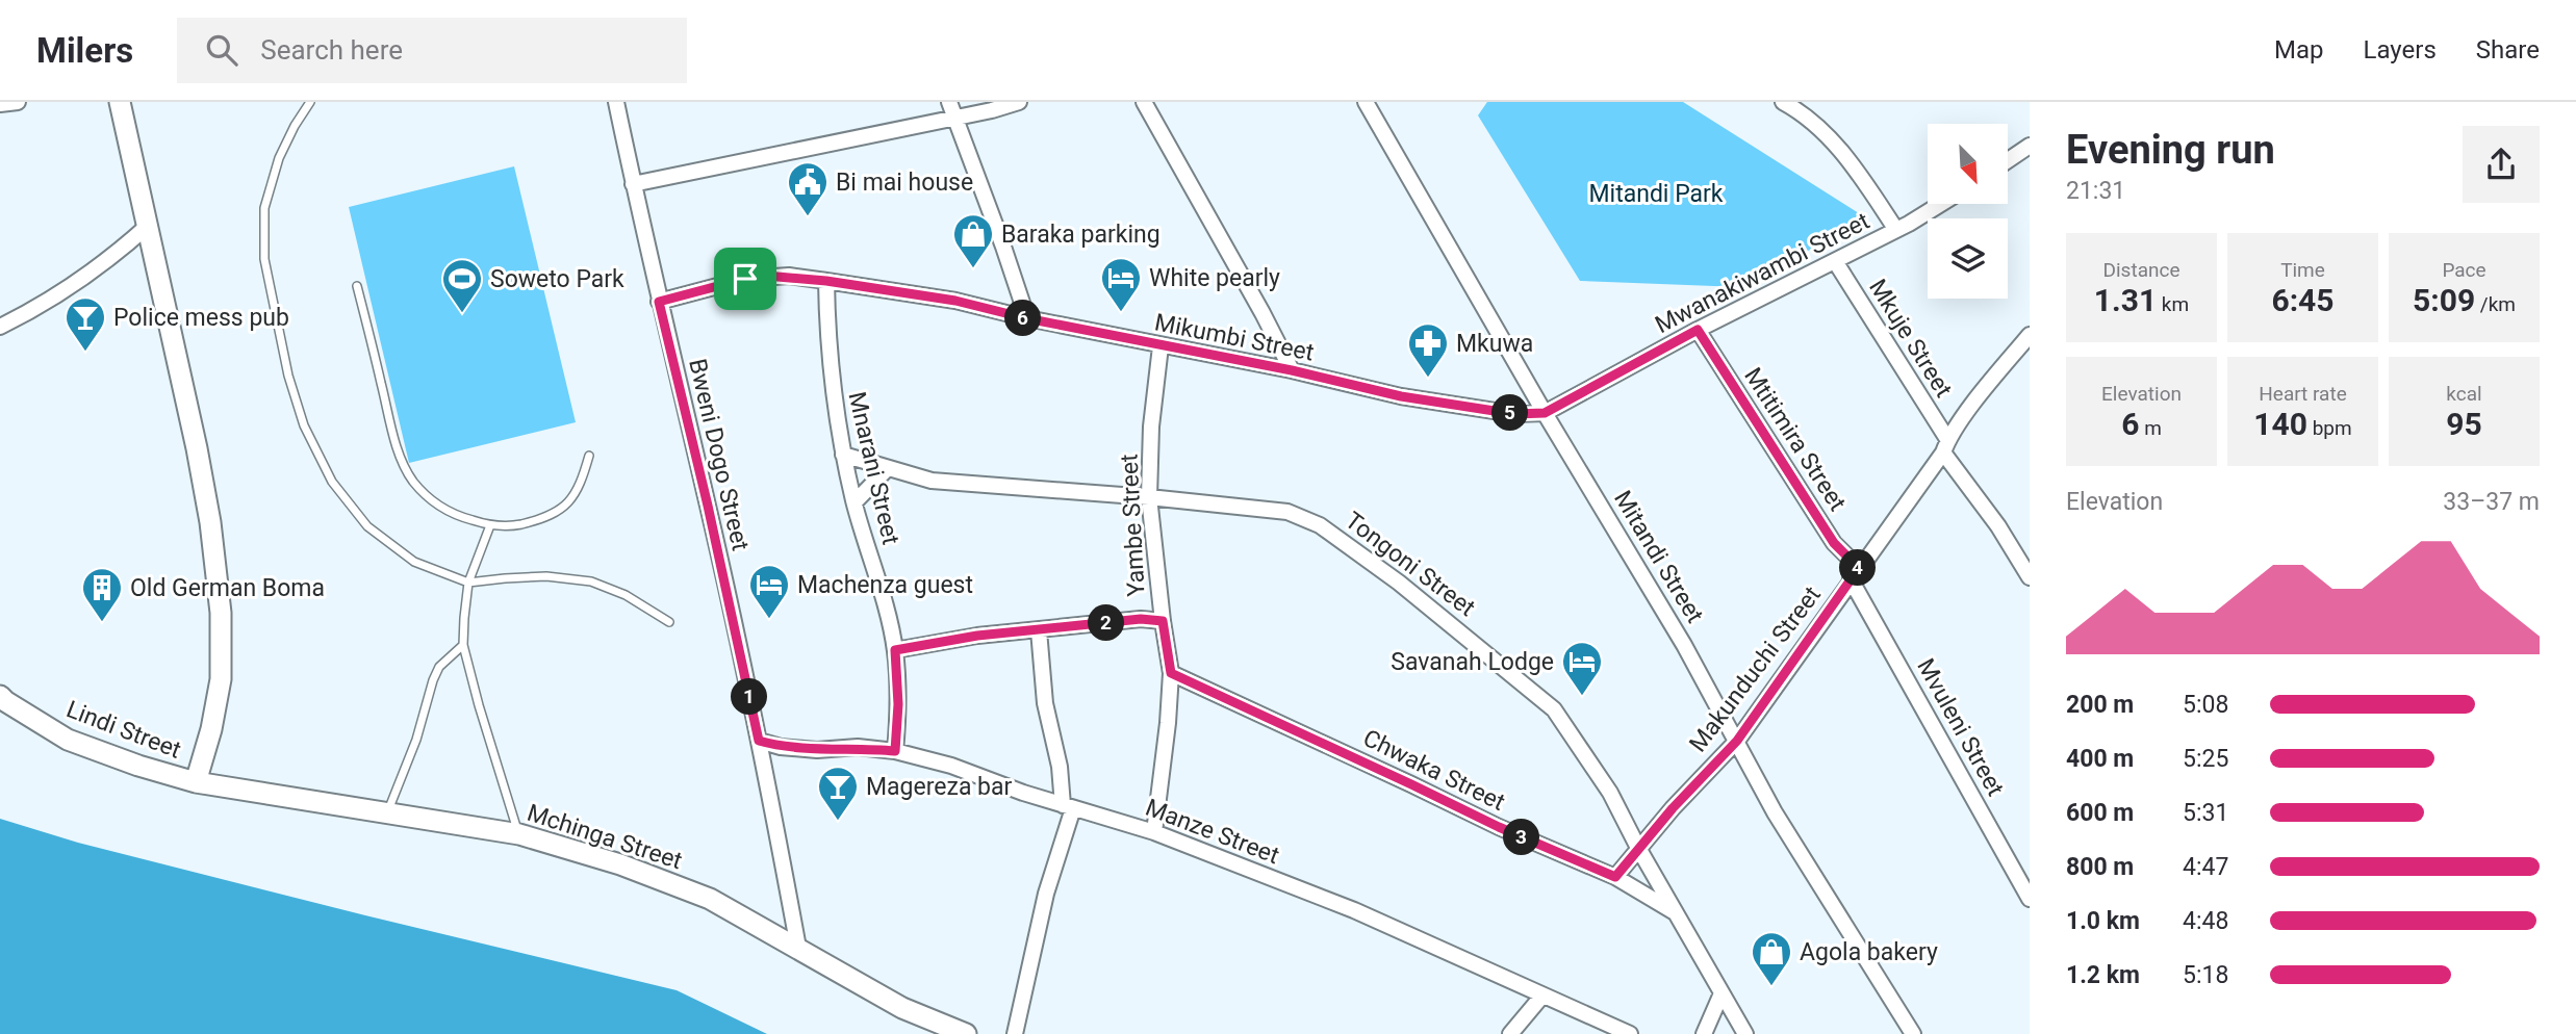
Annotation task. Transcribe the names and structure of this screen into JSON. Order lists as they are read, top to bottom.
{
  "streets": {
    "main road": ["Lindi Street", "Mchinga Street"],
    "street": [
      "Mwanakiwambi Street",
      "Mikumbi Street",
      "Mkuje Street",
      "Mtitimira Street",
      "Bweni Dogo Street",
      "Mnarani Street",
      "Yambe Street",
      "Mitandi Street",
      "Tongoni Street",
      "Makunduchi Street",
      "Mvuleni Street",
      "Chwaka Street",
      "Manze Street"
    ]
  },
  "crossings": [
    ["Mwanakiwambi Street", "Mikumbi Street"],
    ["Mwanakiwambi Street", "Mkuje Street"],
    ["Mwanakiwambi Street", "Mtitimira Street"],
    ["Mwanakiwambi Street", "Mitandi Street"],
    ["Mikumbi Street", "Bweni Dogo Street"],
    ["Mikumbi Street", "Mnarani Street"],
    ["Mikumbi Street", "Yambe Street"],
    ["Mikumbi Street", "Mitandi Street"],
    ["Mkuje Street", "Makunduchi Street"],
    ["Mtitimira Street", "Makunduchi Street"],
    ["Mtitimira Street", "Mvuleni Street"],
    ["Bweni Dogo Street", "Manze Street"],
    ["Bweni Dogo Street", "Mchinga Street"],
    ["Mnarani Street", "Tongoni Street"],
    ["Mnarani Street", "Manze Street"],
    ["Yambe Street", "Tongoni Street"],
    ["Yambe Street", "Chwaka Street"],
    ["Yambe Street", "Manze Street"],
    ["Mitandi Street", "Makunduchi Street"],
    ["Tongoni Street", "Makunduchi Street"],
    ["Tongoni Street", "Chwaka Street"],
    ["Makunduchi Street", "Mvuleni Street"],
    ["Makunduchi Street", "Chwaka Street"],
    ["Lindi Street", "Mchinga Street"]
  ],
  "parks": ["Mitandi Park"],
  "places": {
    "public building": ["Bi mai house"],
    "shop": ["Baraka parking", "Agola bakery"],
    "hotel": ["White pearly", "Machenza guest", "Savanah Lodge"],
    "sports": ["Soweto Park"],
    "bar": ["Police mess pub", "Magereza bar"],
    "pharmacy": ["Mkuwa"],
    "building": ["Old German Boma"]
  },
  "north": "bottom right",
  "page": {
    "header": "Milers",
    "search": "Search here",
    "nav": ["Map", "Layers", "Share"],
    "heading": ["Evening run", "21:31"],
    "stats": [
      ["Distance", "1.31 km"],
      ["Time", "6:45"],
      ["Pace", "5:09 /km"],
      ["Elevation", "6 m"],
      ["Heart rate", "140 bpm"],
      ["kcal", "95"]
    ],
    "pins": [
      "6",
      "5",
      "4",
      "2",
      "1",
      "3"
    ],
    "chart": ["Elevation", "33–37 m"],
    "list": [
      {
        "name": "200 m",
        "note": "5:08"
      },
      {
        "name": "400 m",
        "note": "5:25"
      },
      {
        "name": "600 m",
        "note": "5:31"
      },
      {
        "name": "800 m",
        "note": "4:47"
      },
      {
        "name": "1.0 km",
        "note": "4:48"
      },
      {
        "name": "1.2 km",
        "note": "5:18"
      }
    ]
  }
}
